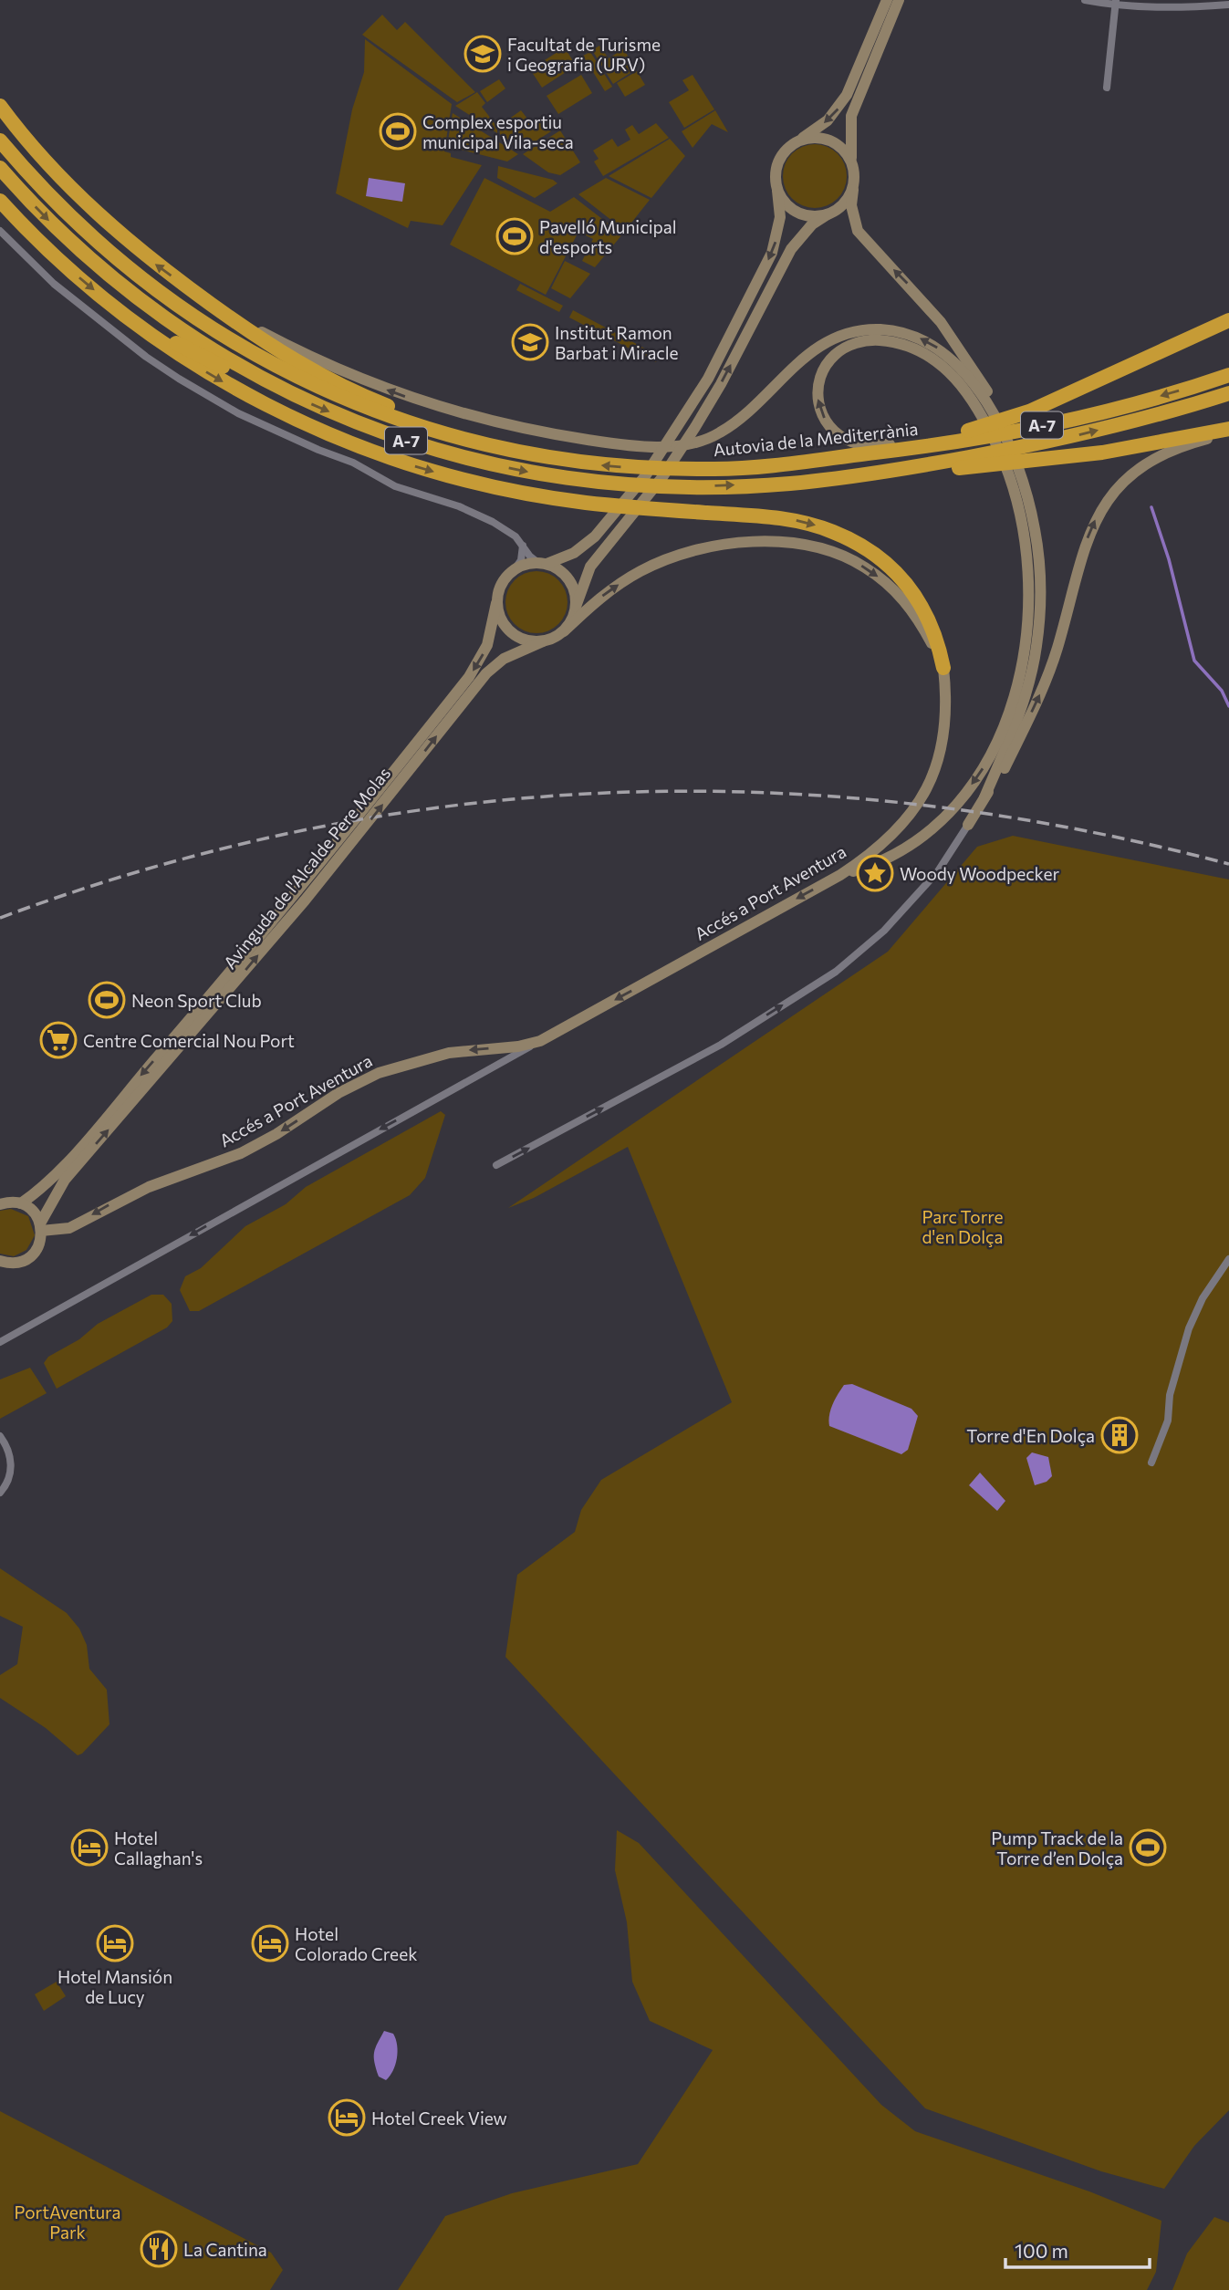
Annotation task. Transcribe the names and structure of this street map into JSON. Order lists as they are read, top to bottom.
{
  "streets": {
    "highway": ["A-7", "Autovia de la Mediterrània"],
    "street": ["Avinguda de l'Alcalde Pere Molas", "Accés a Port Aventura"]
  },
  "crossings": [
    ["Avinguda de l'Alcalde Pere Molas", "Accés a Port Aventura"]
  ],
  "one_way": ["Accés a Port Aventura"],
  "parks": ["Parc Torre d'en Dolça", "PortAventura Park"],
  "places": {
    "school or university": ["Facultat de Turisme i Geografia (URV)", "Institut Ramon Barbat i Miracle"],
    "sports": [
      "Complex esportiu municipal Vila-seca",
      "Pavelló Municipal d'esports",
      "Neon Sport Club",
      "Pump Track de la Torre d’en Dolça"
    ],
    "place": ["Woody Woodpecker"],
    "supermarket": ["Centre Comercial Nou Port"],
    "building": ["Torre d'En Dolça"],
    "hotel": [
      "Hotel Callaghan's",
      "Hotel Mansión de Lucy",
      "Hotel Colorado Creek",
      "Hotel Creek View"
    ],
    "restaurant": ["La Cantina"]
  },
  "scale_bar": "100 m"
}
